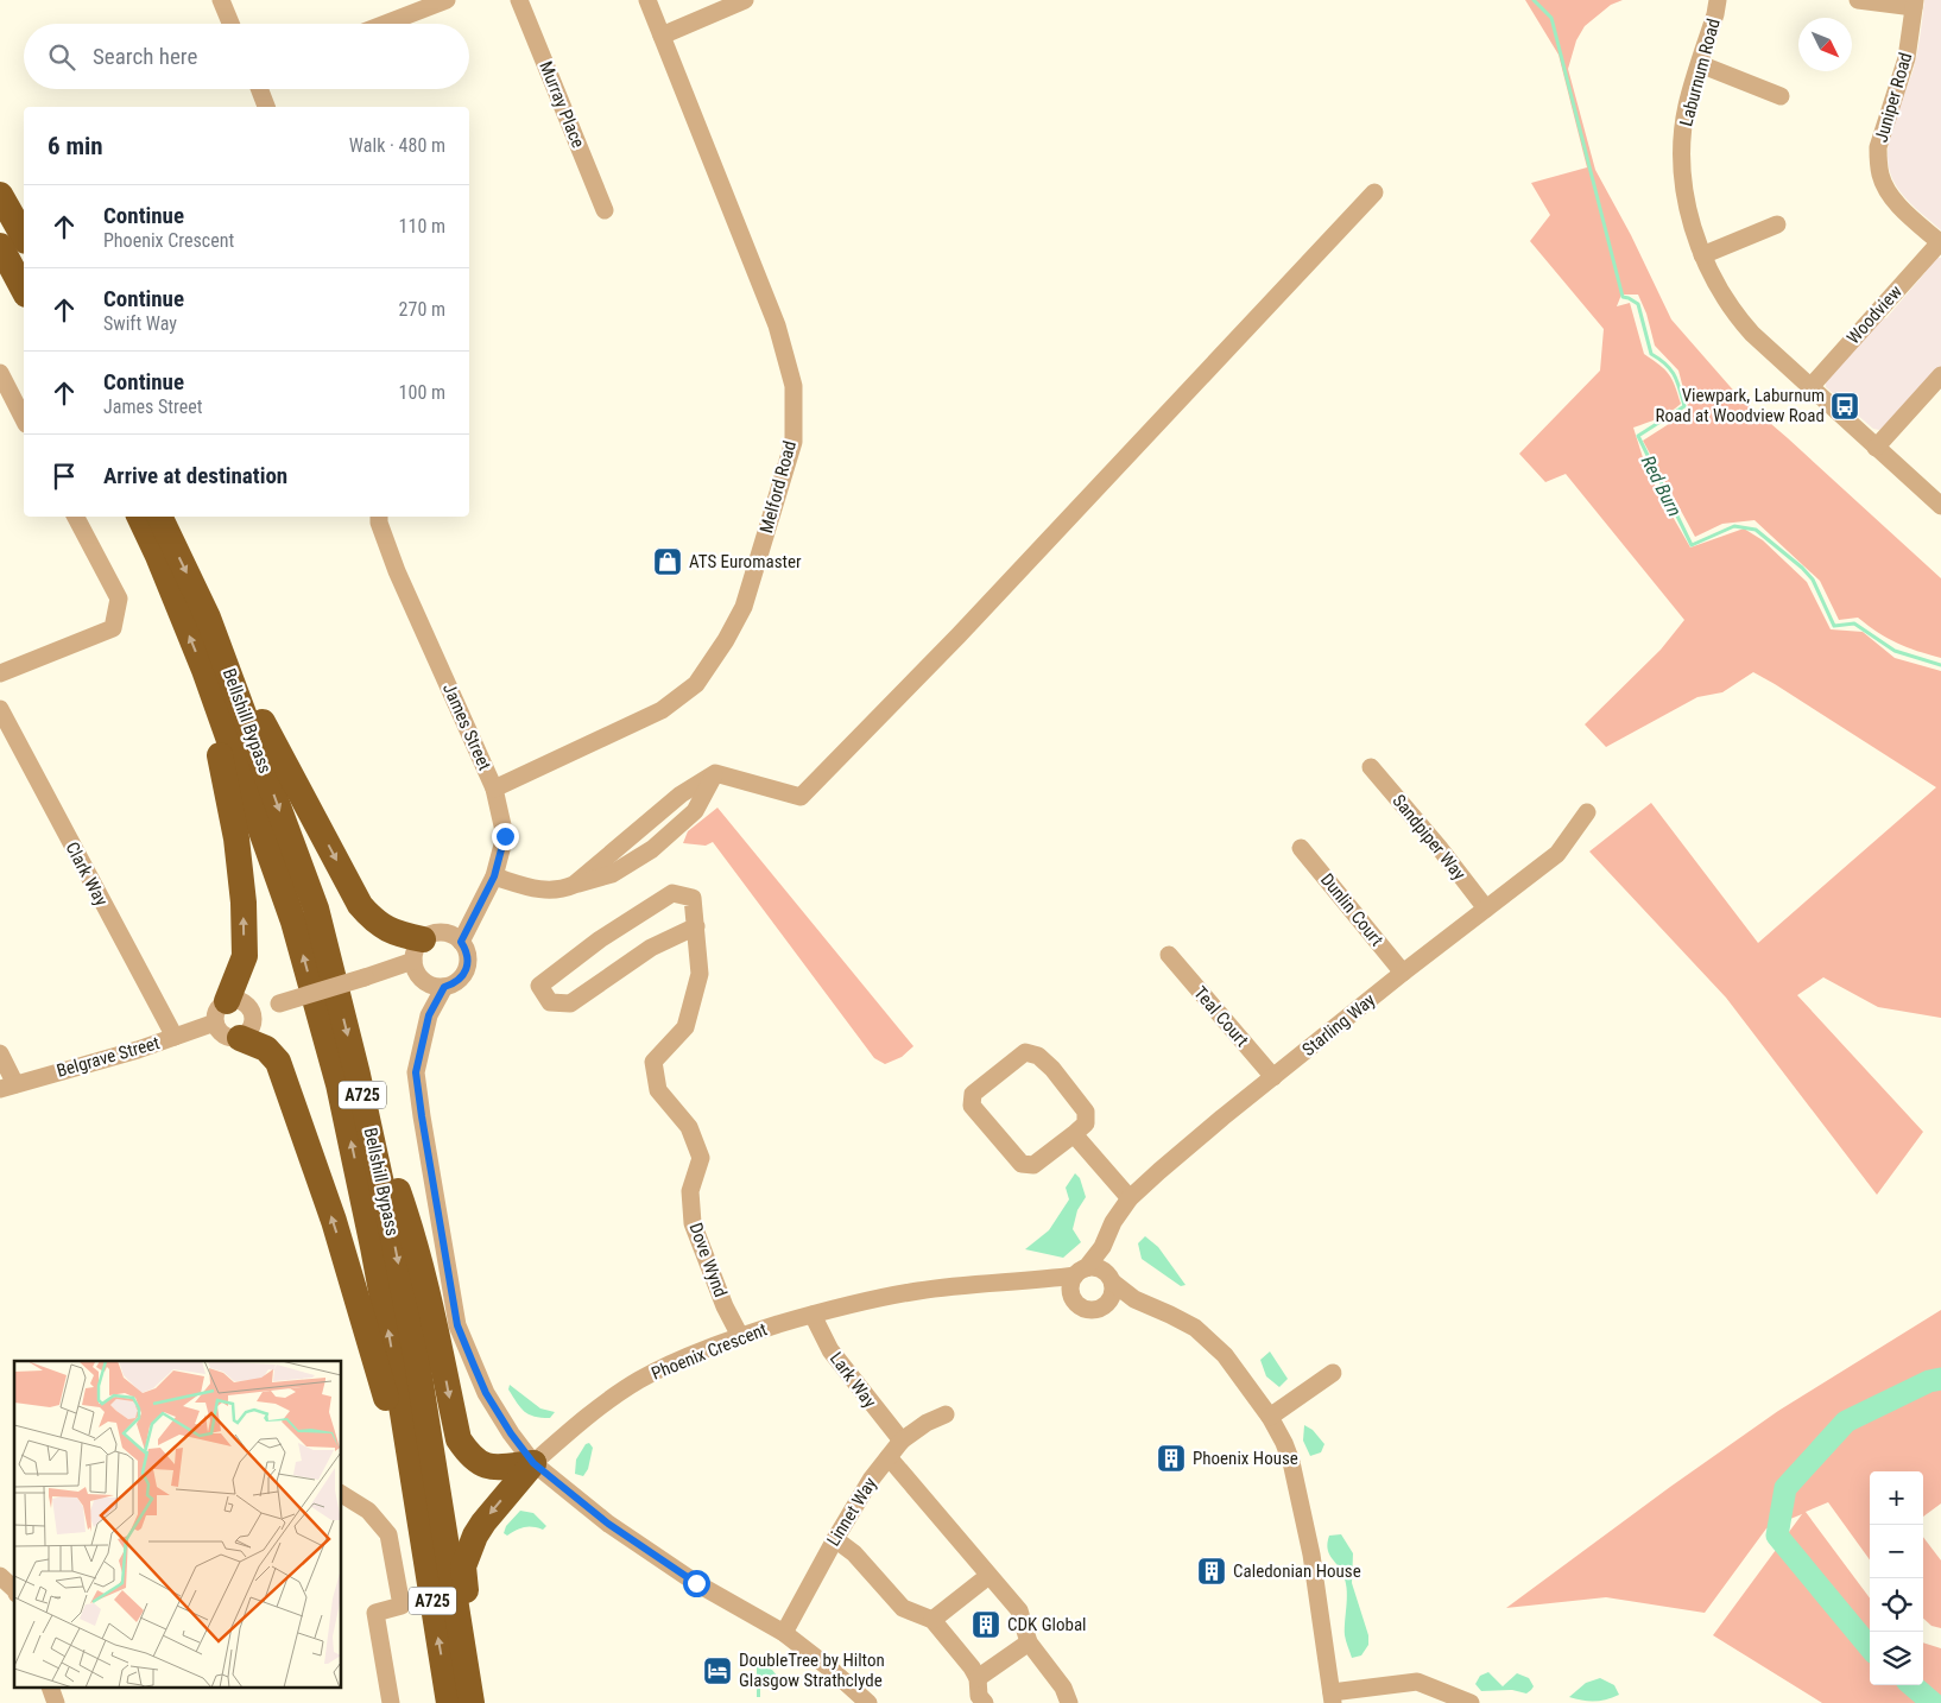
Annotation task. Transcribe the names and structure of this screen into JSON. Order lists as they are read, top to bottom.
{
  "streets": {
    "highway": ["Bellshill Bypass", "A725"],
    "street": [
      "Laburnum Road",
      "Juniper Road",
      "Murray Place",
      "Woodview",
      "Melford Road",
      "James Street",
      "Sandpiper Way",
      "Clark Way",
      "Dunlin Court",
      "Teal Court",
      "Starling Way",
      "Belgrave Street",
      "Dove Wynd",
      "Phoenix Crescent",
      "Lark Way",
      "Linnet Way"
    ]
  },
  "crossings": [
    ["Laburnum Road", "Woodview"],
    ["Juniper Road", "Woodview"],
    ["Melford Road", "James Street"],
    ["Sandpiper Way", "Starling Way"],
    ["Clark Way", "Belgrave Street"],
    ["Dunlin Court", "Starling Way"],
    ["Teal Court", "Starling Way"],
    ["Starling Way", "Phoenix Crescent"],
    ["Dove Wynd", "Phoenix Crescent"],
    ["Phoenix Crescent", "Lark Way"],
    ["Lark Way", "Linnet Way"]
  ],
  "water": ["Red Burn"],
  "places": {
    "bus stop": ["Viewpark, Laburnum Road at Woodview Road"],
    "shop": ["ATS Euromaster"],
    "building": ["Phoenix House", "Caledonian House", "CDK Global"],
    "hotel": ["DoubleTree by Hilton Glasgow Strathclyde"]
  },
  "north": "bottom right",
  "page": {
    "search": "Search here",
    "heading": ["6 min", "Walk · 480 m"],
    "list": [
      ["Continue", "Phoenix Crescent", "110 m"],
      ["Continue", "Swift Way", "270 m"],
      ["Continue", "James Street", "100 m"],
      "Arrive at destination"
    ],
    "map_buttons": ["+", "−"]
  }
}
